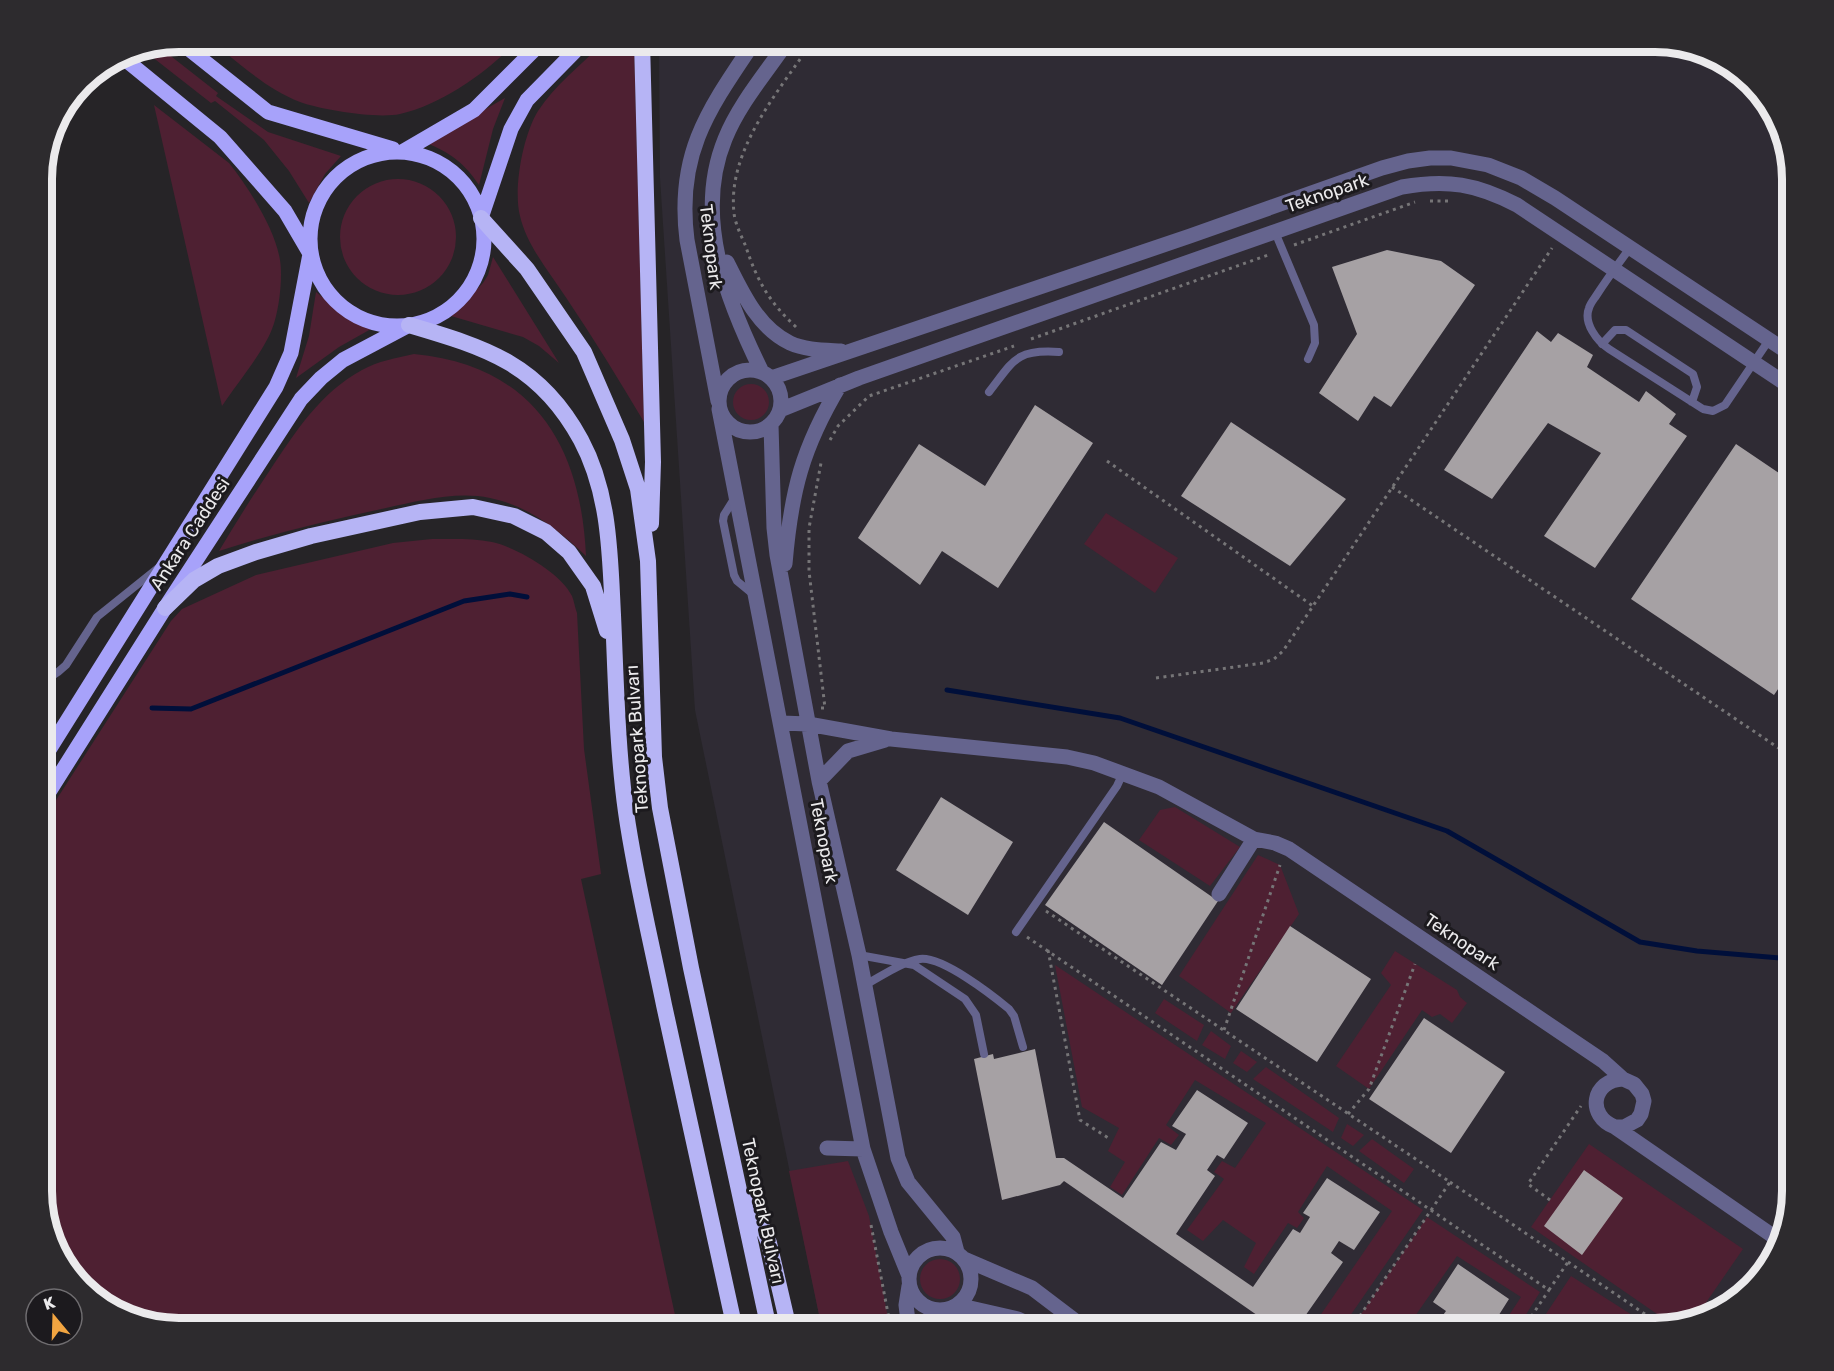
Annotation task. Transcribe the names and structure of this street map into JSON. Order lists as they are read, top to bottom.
{
  "streets": {
    "highway": ["Teknopark Bulvarı"],
    "main road": ["Ankara Caddesi"],
    "street": ["Teknopark"]
  },
  "crossings": [
    ["Ankara Caddesi", "Teknopark Bulvarı"]
  ],
  "north": "top"
}
